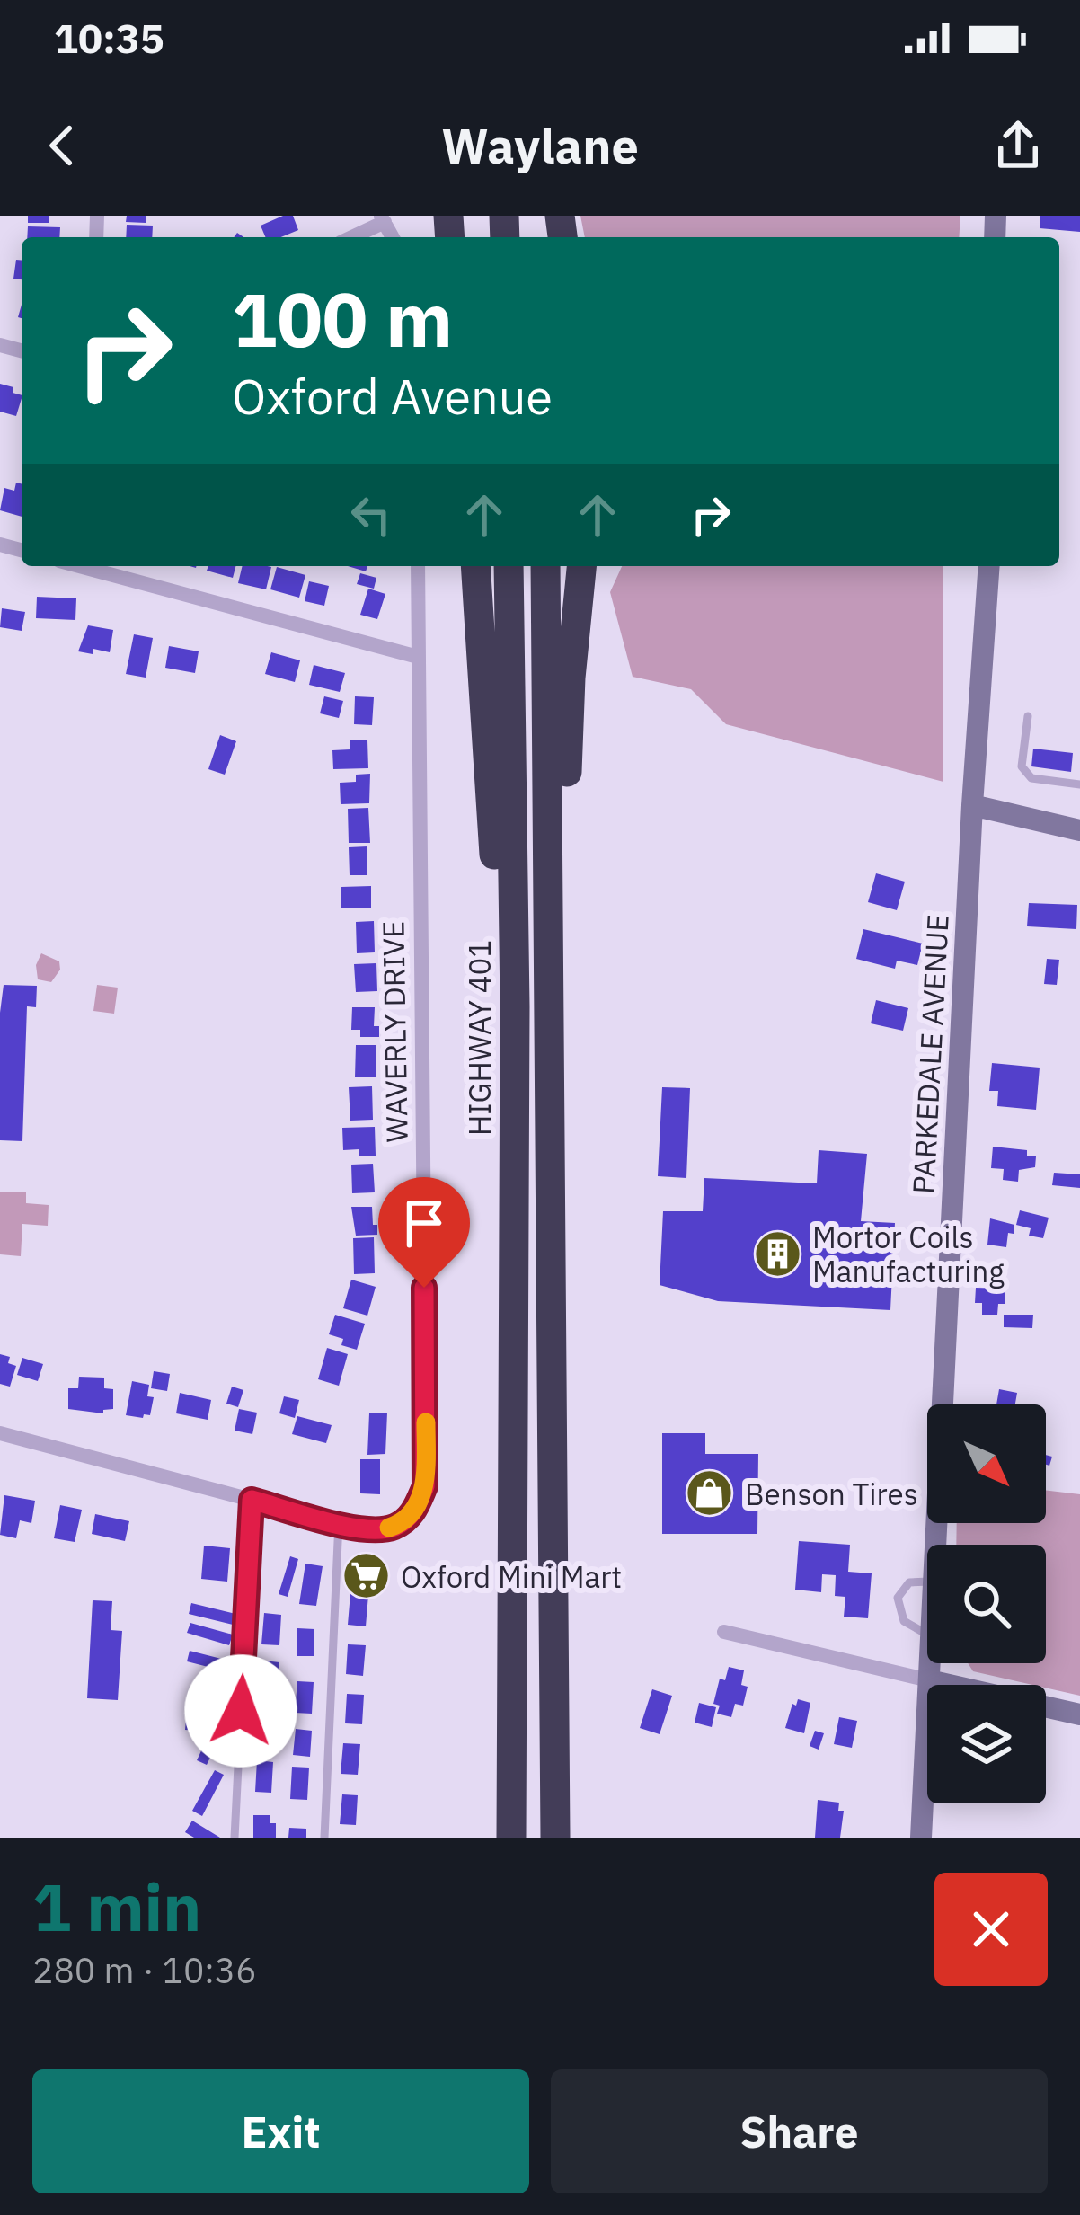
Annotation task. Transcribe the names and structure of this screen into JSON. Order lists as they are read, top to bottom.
{
  "streets": {
    "highway": ["HIGHWAY 401"],
    "main road": ["PARKEDALE AVENUE"],
    "street": ["WAVERLY DRIVE"]
  },
  "places": {
    "building": ["Mortor Coils Manufacturing"],
    "shop": ["Benson Tires"],
    "supermarket": ["Oxford Mini Mart"]
  },
  "north": "bottom right",
  "page": {
    "status": "10:35",
    "header": "Waylane",
    "turn": ["100 m", "Oxford Avenue"],
    "heading": ["1 min", "280 m · 10:36"],
    "buttons": ["Exit", "Share"]
  }
}
